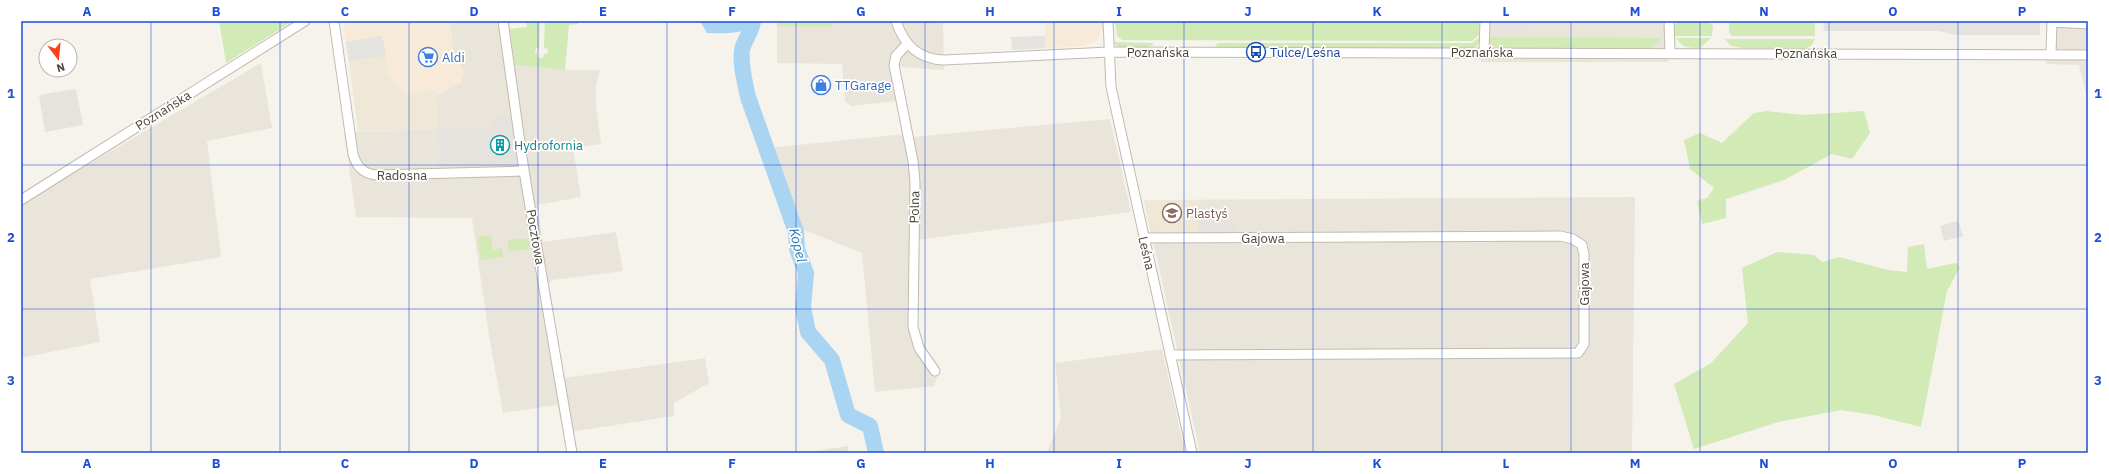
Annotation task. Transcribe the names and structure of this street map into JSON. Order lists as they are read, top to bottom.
{
  "streets": {
    "street": [
      "Poznańska",
      "Radosna",
      "Polna",
      "Pocztowa",
      "Gajowa",
      "Leśna"
    ]
  },
  "crossings": [
    ["Poznańska", "Polna"],
    ["Poznańska", "Leśna"],
    ["Radosna", "Pocztowa"],
    ["Gajowa", "Leśna"]
  ],
  "water": ["Kopel"],
  "places": {
    "bus stop": ["Tulce/Leśna"],
    "supermarket": ["Aldi"],
    "shop": ["TTGarage"],
    "building": ["Hydrofornia"],
    "school or university": ["Plastyś"]
  },
  "north": "bottom",
  "grid": {
    "columns": [
      "A",
      "B",
      "C",
      "D",
      "E",
      "F",
      "G",
      "H",
      "I",
      "J",
      "K",
      "L",
      "M",
      "N",
      "O",
      "P"
    ],
    "rows": ["1", "2", "3"]
  }
}
